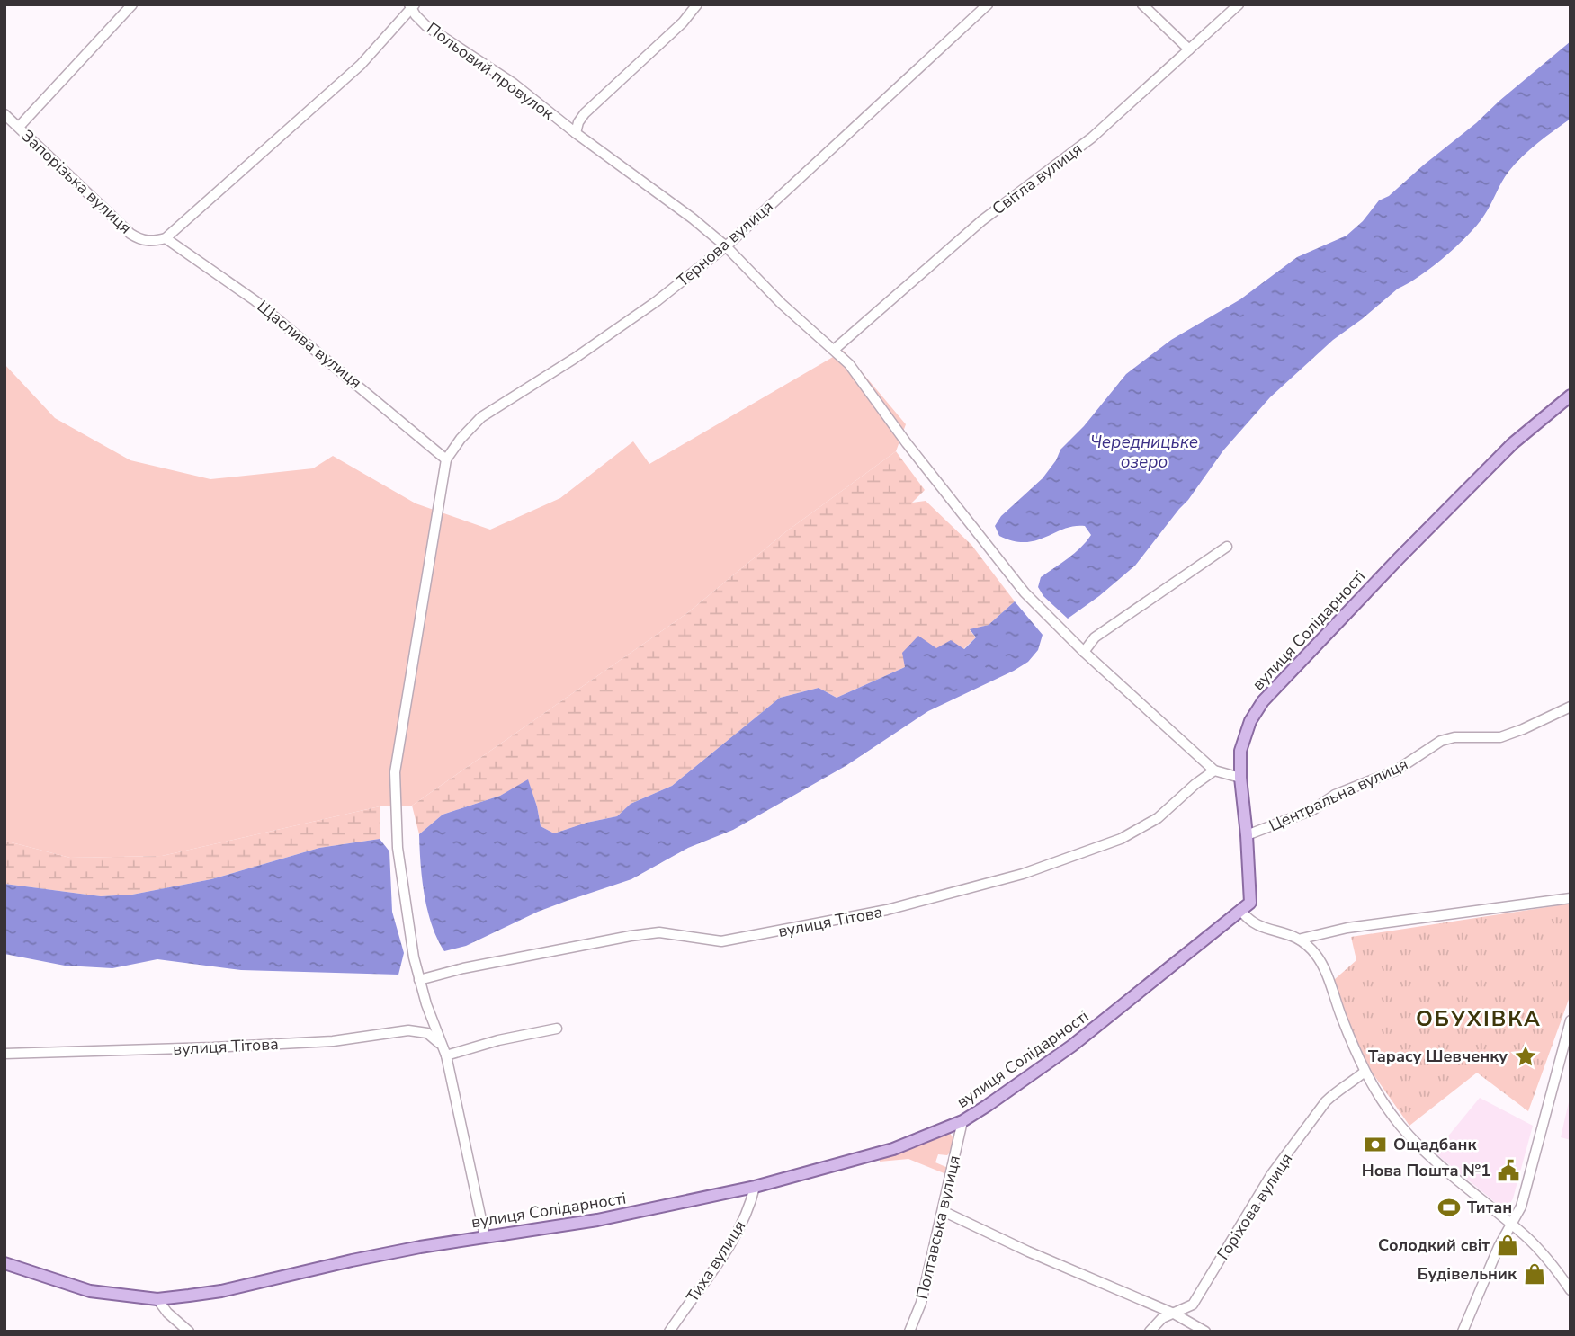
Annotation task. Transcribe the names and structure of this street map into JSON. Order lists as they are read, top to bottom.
{
  "streets": {
    "main road": ["вулиця Солідарності"],
    "street": [
      "Польовий провулок",
      "Світла вулиця",
      "Запорізька вулиця",
      "Тернова вулиця",
      "Щаслива вулиця",
      "Центральна вулиця",
      "вулиця Тітова",
      "Горіхова вулиця",
      "Полтавська вулиця",
      "Тиха вулиця"
    ]
  },
  "crossings": [
    ["Польовий провулок", "Світла вулиця"],
    ["Польовий провулок", "Тернова вулиця"],
    ["Польовий провулок", "вулиця Тітова"],
    ["Запорізька вулиця", "Щаслива вулиця"],
    ["Тернова вулиця", "Щаслива вулиця"],
    ["вулиця Солідарності", "Центральна вулиця"],
    ["вулиця Солідарності", "Полтавська вулиця"],
    ["вулиця Солідарності", "Тиха вулиця"]
  ],
  "districts": ["ОБУХІВКА"],
  "water": ["Чередницьке озеро"],
  "places": {
    "place": ["Тарасу Шевченку"],
    "bank": ["Ощадбанк"],
    "public building": ["Нова Пошта №1"],
    "sports": ["Титан"],
    "shop": ["Солодкий світ", "Будівельник"]
  }
}
